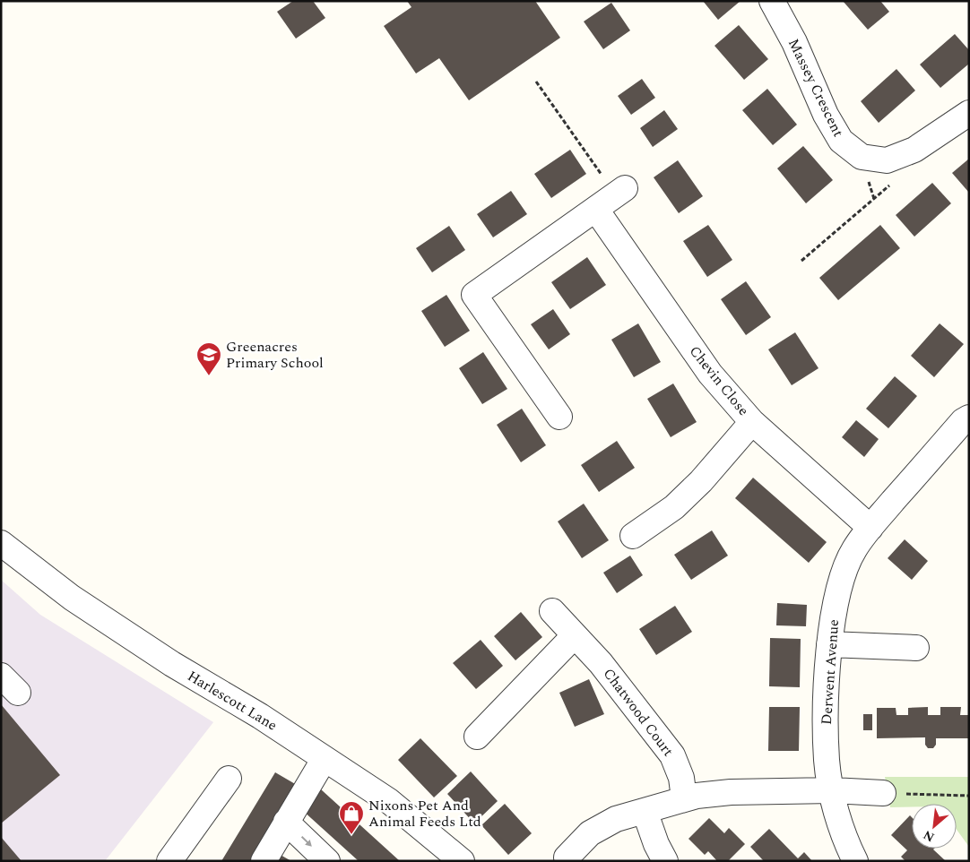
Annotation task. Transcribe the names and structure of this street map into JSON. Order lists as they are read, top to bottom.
{
  "streets": {
    "street": [
      "Massey Crescent",
      "Chevin Close",
      "Derwent Avenue",
      "Harlescott Lane",
      "Chatwood Court"
    ]
  },
  "crossings": [
    ["Chevin Close", "Derwent Avenue"]
  ],
  "places": {
    "school or university": ["Greenacres Primary School"],
    "shop": ["Nixons Pet And Animal Feeds Ltd"]
  },
  "north": "bottom left"
}
